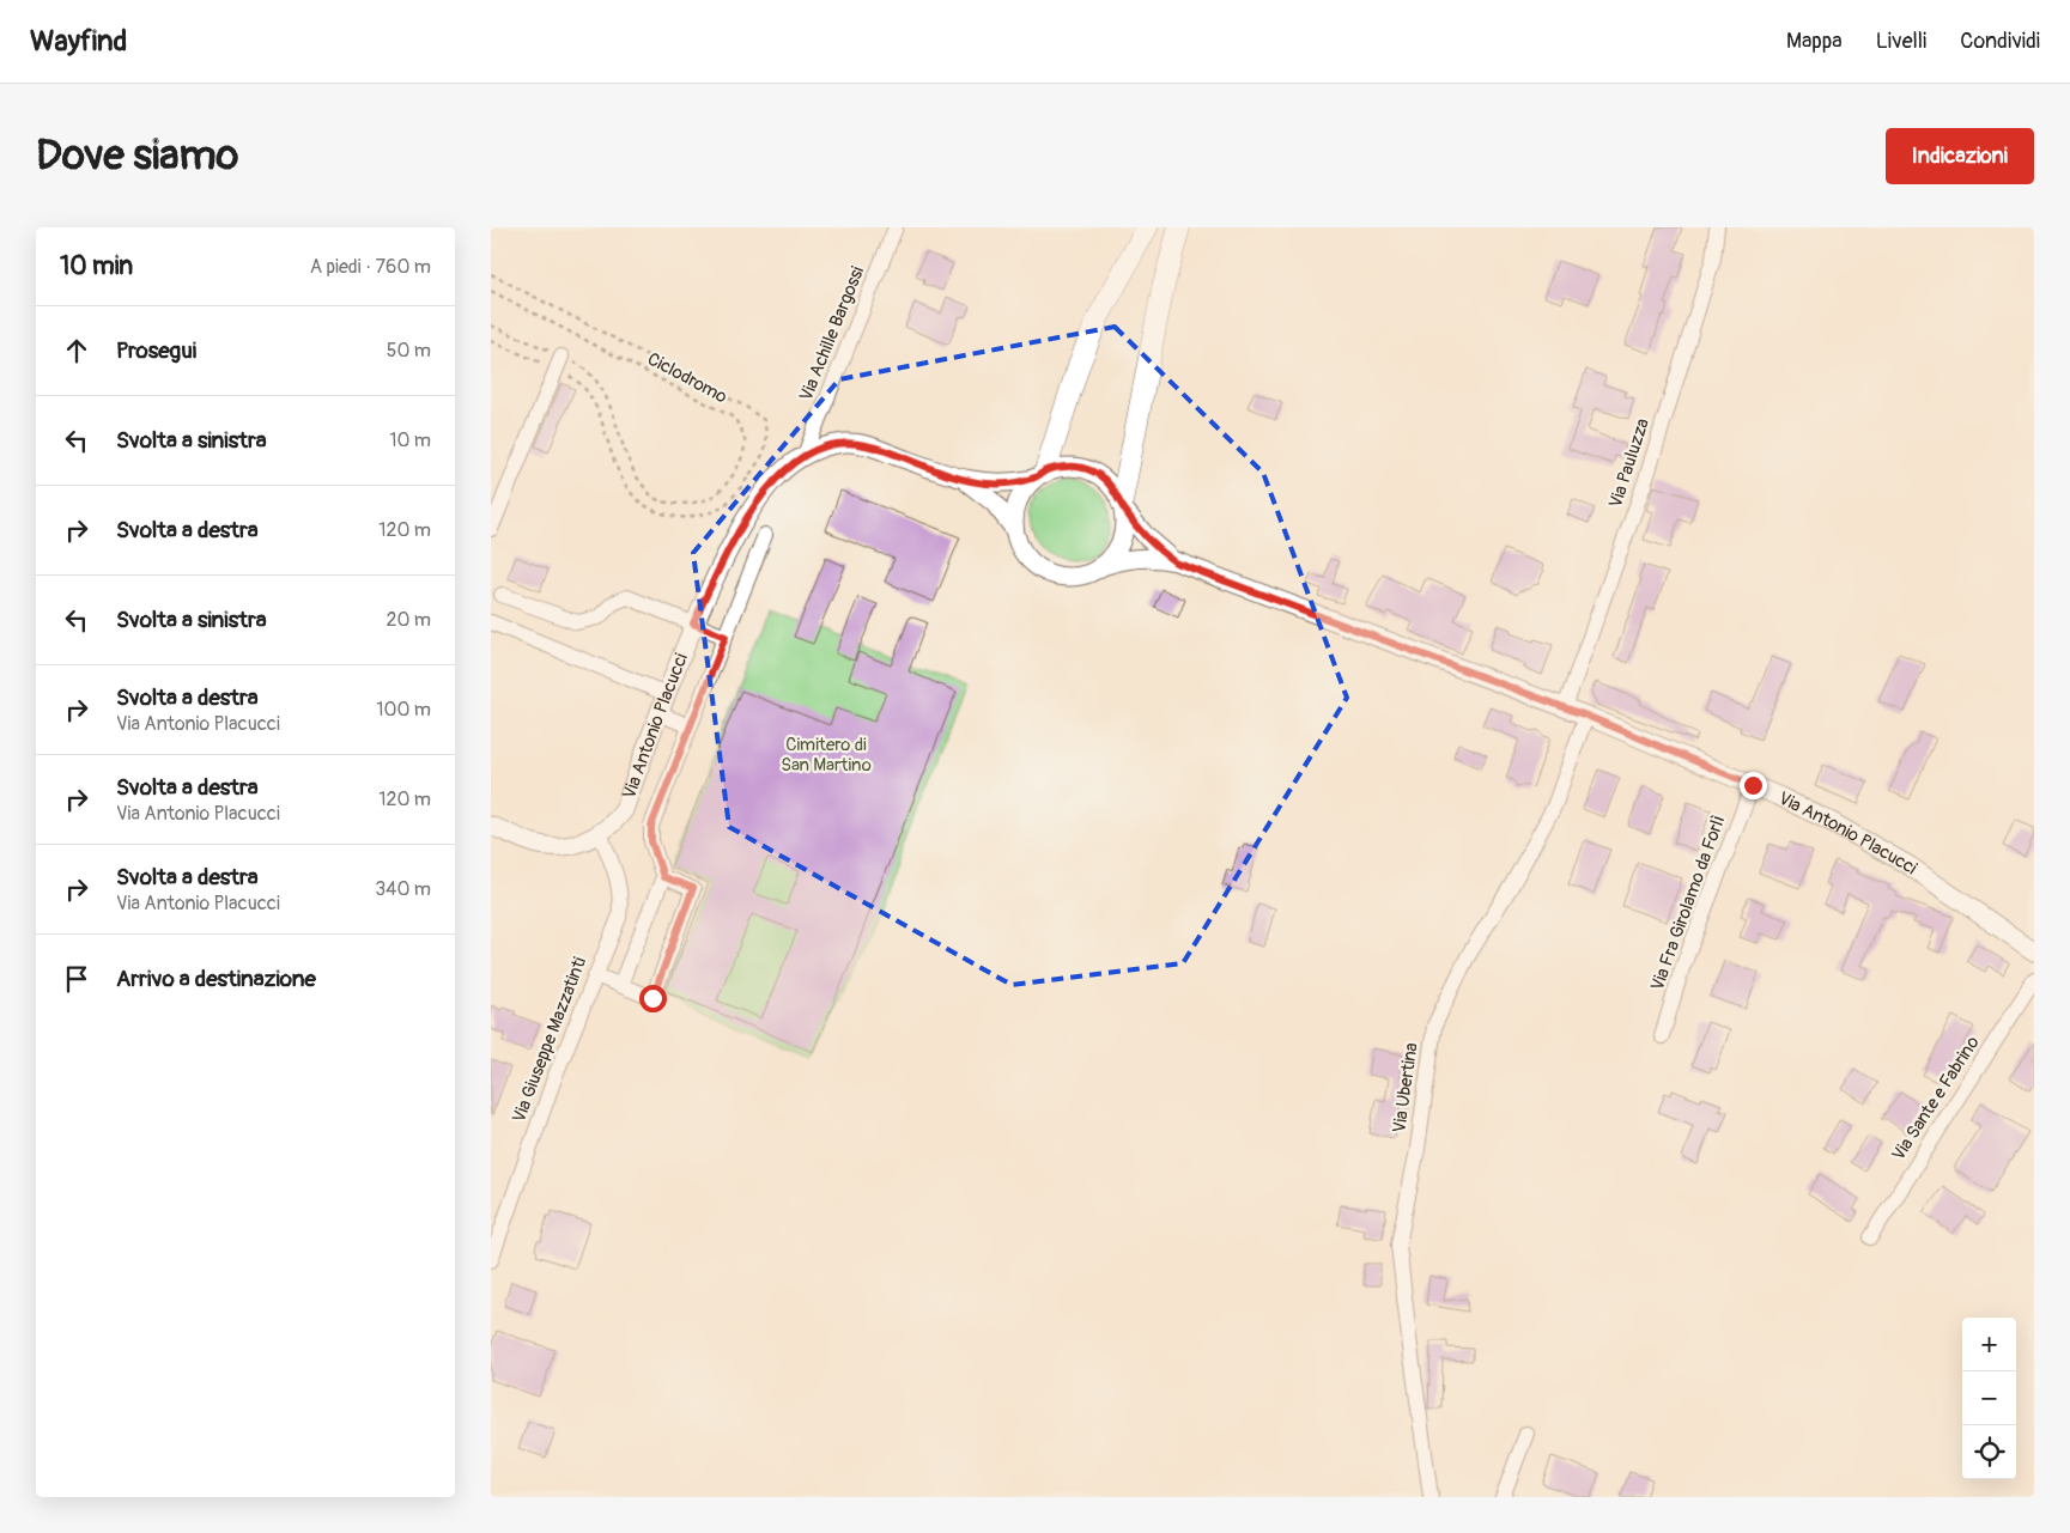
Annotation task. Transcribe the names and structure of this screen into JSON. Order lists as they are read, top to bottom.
{
  "streets": {
    "main road": ["Via Antonio Placucci"],
    "street": [
      "Via Achille Bargossi",
      "Via Pauluzza",
      "Via Fra Girolamo da Forlì",
      "Via Giuseppe Mazzatinti",
      "Via Ubertina",
      "Via Sante e Fabrino"
    ],
    "path": ["Ciclodromo"]
  },
  "crossings": [
    ["Via Achille Bargossi", "Via Antonio Placucci"],
    ["Via Pauluzza", "Via Antonio Placucci"],
    ["Via Antonio Placucci", "Via Fra Girolamo da Forlì"],
    ["Via Antonio Placucci", "Via Giuseppe Mazzatinti"],
    ["Via Antonio Placucci", "Via Ubertina"]
  ],
  "parks": ["Cimitero di San Martino"],
  "page": {
    "header": "Wayfind",
    "nav": ["Mappa", "Livelli", "Condividi"],
    "buttons": "Indicazioni",
    "title": "Dove siamo",
    "heading": ["10 min", "A piedi · 760 m"],
    "list": [
      ["Prosegui", "50 m"],
      ["Svolta a sinistra", "10 m"],
      ["Svolta a destra", "120 m"],
      ["Svolta a sinistra", "20 m"],
      ["Svolta a destra", "Via Antonio Placucci", "100 m"],
      ["Svolta a destra", "Via Antonio Placucci", "120 m"],
      ["Svolta a destra", "Via Antonio Placucci", "340 m"],
      "Arrivo a destinazione"
    ],
    "map_buttons": ["+", "−"]
  }
}
